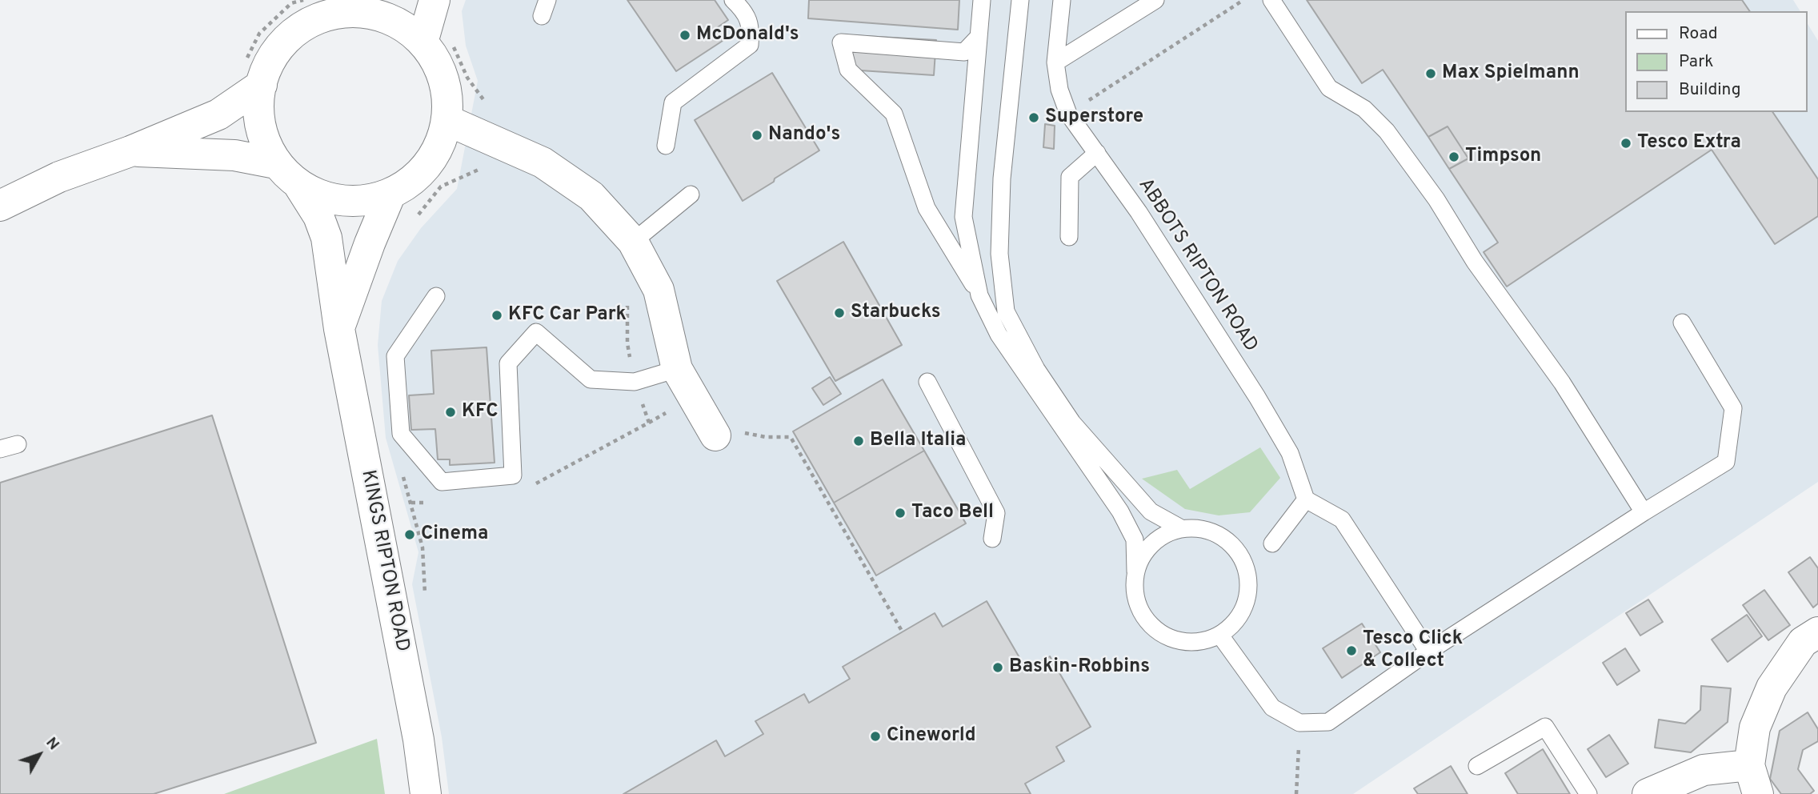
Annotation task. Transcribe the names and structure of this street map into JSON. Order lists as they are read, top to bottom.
{
  "streets": {
    "street": ["KINGS RIPTON ROAD"],
    "lane": ["ABBOTS RIPTON ROAD"]
  },
  "places": [
    "McDonald's",
    "Max Spielmann",
    "Superstore",
    "Nando's",
    "Tesco Extra",
    "Timpson",
    "Starbucks",
    "KFC Car Park",
    "KFC",
    "Bella Italia",
    "Taco Bell",
    "Cinema",
    "Tesco Click & Collect",
    "Baskin-Robbins",
    "Cineworld"
  ],
  "legend": ["Road", "Park", "Building"],
  "north": "top right"
}
